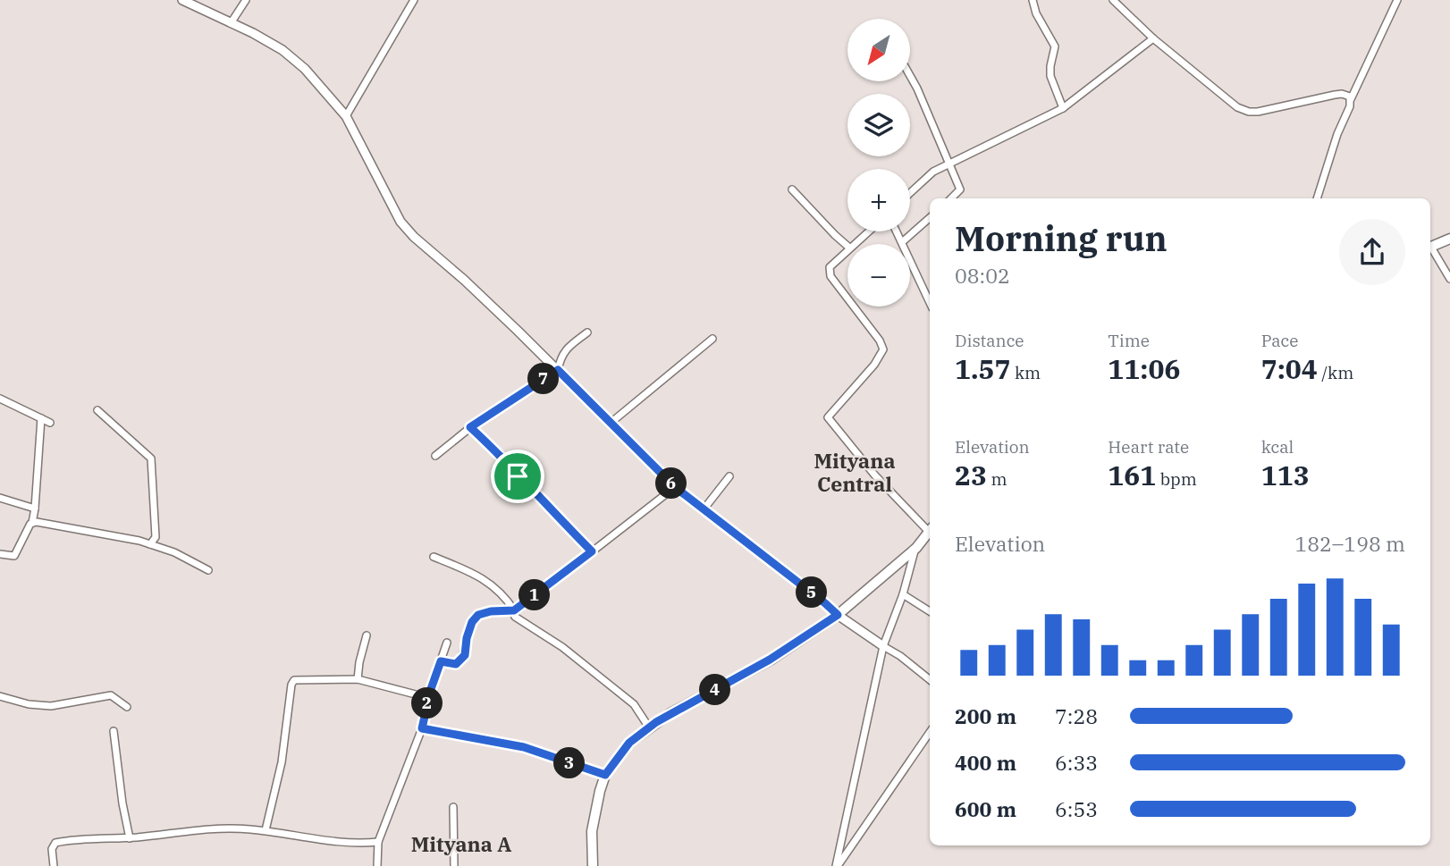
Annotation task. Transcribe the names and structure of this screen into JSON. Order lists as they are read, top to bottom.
{
  "districts": ["Mityana Central", "Mityana A"],
  "north": "bottom left",
  "page": {
    "map_buttons": ["+", "−"],
    "heading": ["Morning run", "08:02"],
    "stats": [
      ["Distance", "1.57 km"],
      ["Time", "11:06"],
      ["Pace", "7:04 /km"],
      ["Elevation", "23 m"],
      ["Heart rate", "161 bpm"],
      ["kcal", "113"]
    ],
    "pins": [
      "7",
      "6",
      "5",
      "1",
      "4",
      "2",
      "3"
    ],
    "chart": ["Elevation", "182–198 m"],
    "list": [
      {
        "name": "200 m",
        "note": "7:28"
      },
      {
        "name": "400 m",
        "note": "6:33"
      },
      {
        "name": "600 m",
        "note": "6:53"
      }
    ]
  }
}
